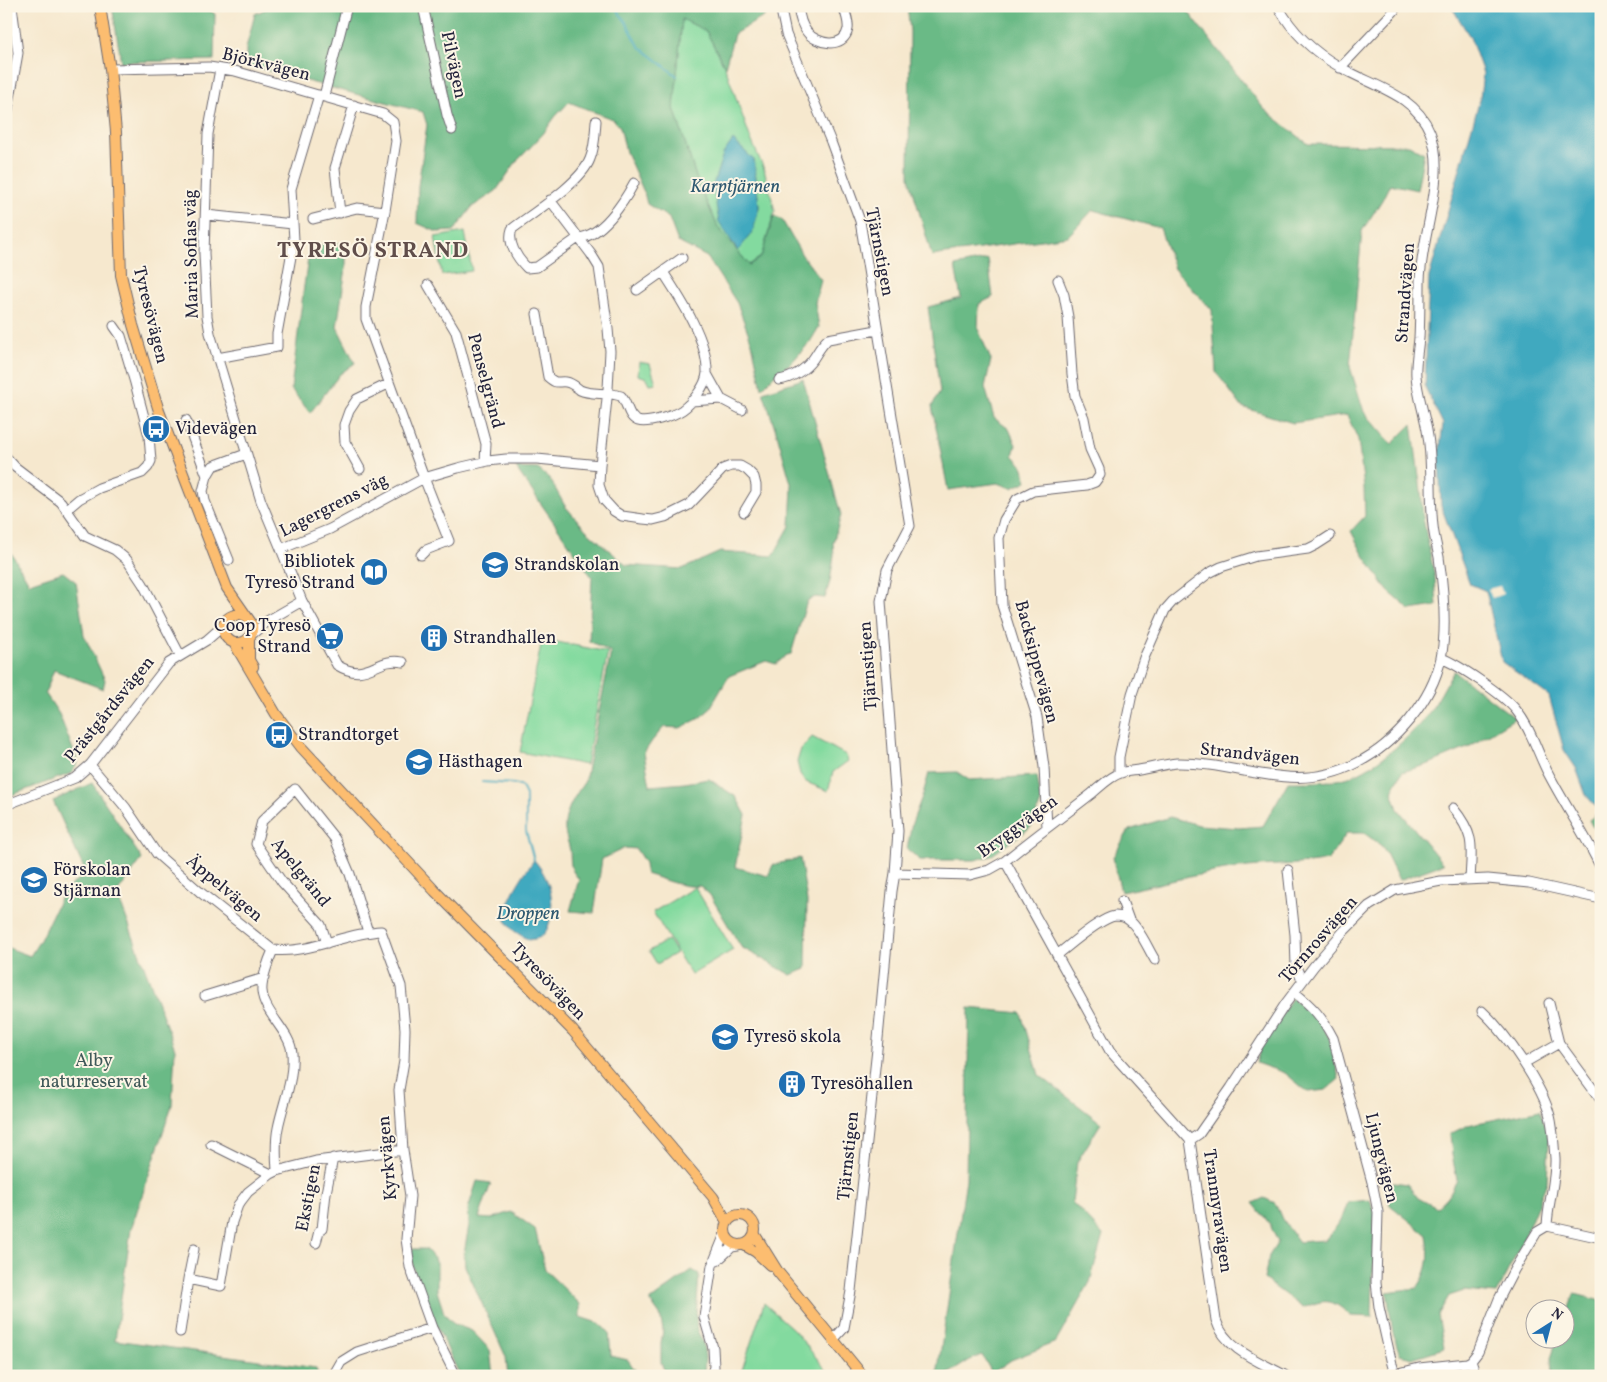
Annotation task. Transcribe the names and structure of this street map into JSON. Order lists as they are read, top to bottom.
{
  "streets": {
    "main road": ["Tyresövägen"],
    "street": [
      "Björkvägen",
      "Pilvägen",
      "Tjärnstigen",
      "Maria Sofias väg",
      "Strandvägen",
      "Penselgränd",
      "Lagergrens väg",
      "Backsippevägen",
      "Prästgårdsvägen",
      "Bryggvägen",
      "Apelgränd",
      "Äppelvägen",
      "Törnrosvägen",
      "Kyrkvägen",
      "Ljungvägen",
      "Ekstigen",
      "Tranmyravägen"
    ]
  },
  "crossings": [
    ["Björkvägen", "Maria Sofias väg"],
    ["Björkvägen", "Tyresövägen"],
    ["Tjärnstigen", "Tyresövägen"],
    ["Tjärnstigen", "Bryggvägen"],
    ["Maria Sofias väg", "Lagergrens väg"],
    ["Strandvägen", "Bryggvägen"],
    ["Tyresövägen", "Prästgårdsvägen"],
    ["Penselgränd", "Lagergrens väg"],
    ["Backsippevägen", "Bryggvägen"],
    ["Prästgårdsvägen", "Äppelvägen"],
    ["Bryggvägen", "Tranmyravägen"],
    ["Apelgränd", "Kyrkvägen"],
    ["Törnrosvägen", "Ljungvägen"],
    ["Törnrosvägen", "Tranmyravägen"],
    ["Kyrkvägen", "Ekstigen"]
  ],
  "districts": ["TYRESÖ STRAND"],
  "water": ["Karptjärnen", "Droppen"],
  "parks": ["Alby naturreservat"],
  "places": {
    "bus stop": ["Videvägen", "Strandtorget"],
    "school or university": [
      "Strandskolan",
      "Hästhagen",
      "Förskolan Stjärnan",
      "Tyresö skola"
    ],
    "library": ["Bibliotek Tyresö Strand"],
    "supermarket": ["Coop Tyresö Strand"],
    "building": ["Strandhallen", "Tyresöhallen"]
  },
  "north": "top right"
}
